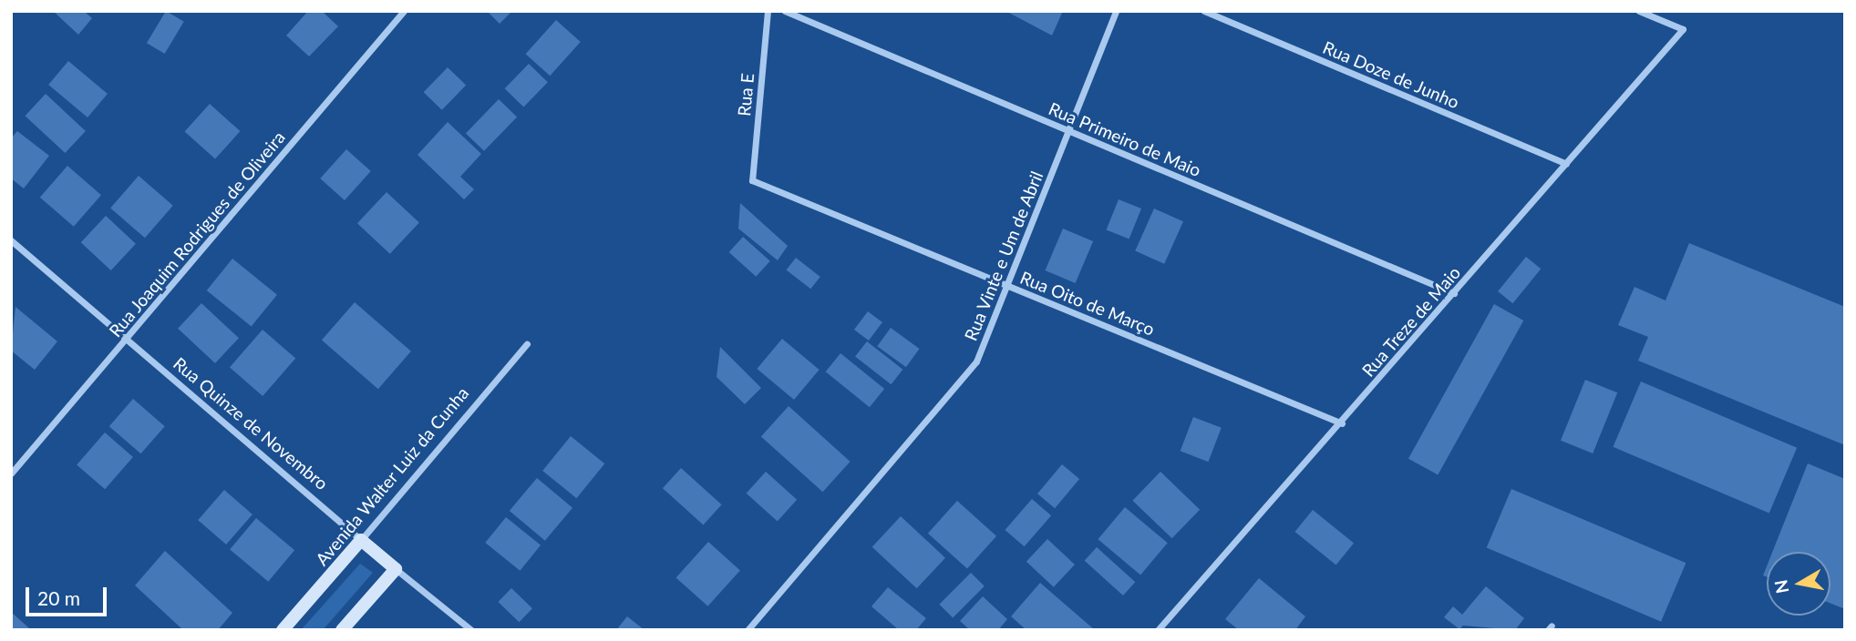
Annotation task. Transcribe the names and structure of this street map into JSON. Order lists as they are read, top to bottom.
{
  "streets": {
    "street": [
      "Rua Doze de Junho",
      "Rua E",
      "Rua Primeiro de Maio",
      "Rua Joaquim Rodrigues de Oliveira",
      "Rua Vinte e Um de Abril",
      "Rua Oito de Março",
      "Rua Treze de Maio",
      "Rua Quinze de Novembro",
      "Avenida Walter Luiz da Cunha"
    ]
  },
  "crossings": [
    ["Rua Doze de Junho", "Rua Treze de Maio"],
    ["Rua E", "Rua Oito de Março"],
    ["Rua Primeiro de Maio", "Rua Vinte e Um de Abril"],
    ["Rua Primeiro de Maio", "Rua Treze de Maio"],
    ["Rua Joaquim Rodrigues de Oliveira", "Rua Quinze de Novembro"],
    ["Rua Vinte e Um de Abril", "Rua Oito de Março"],
    ["Rua Oito de Março", "Rua Treze de Maio"],
    ["Rua Quinze de Novembro", "Avenida Walter Luiz da Cunha"]
  ],
  "scale_bar": "20 m",
  "north": "left"
}
